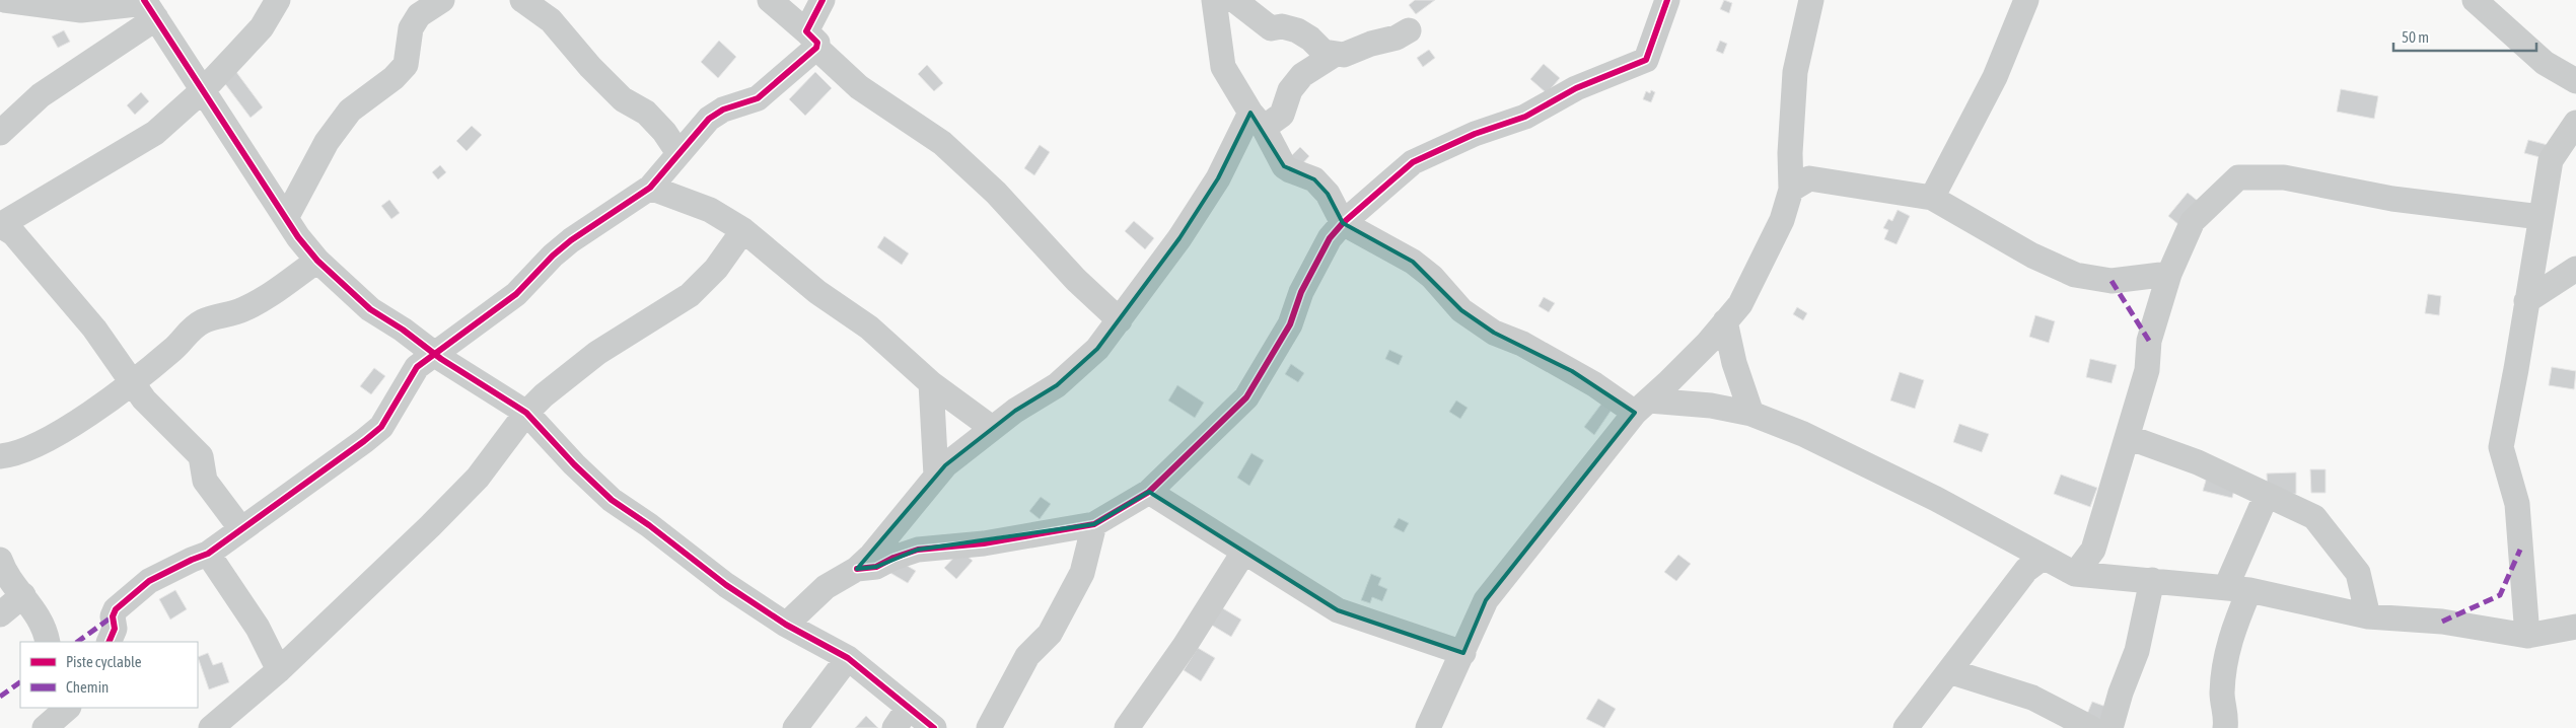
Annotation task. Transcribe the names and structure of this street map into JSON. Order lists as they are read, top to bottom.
{
  "legend": ["Piste cyclable", "Chemin"],
  "scale_bar": "50 m"
}
